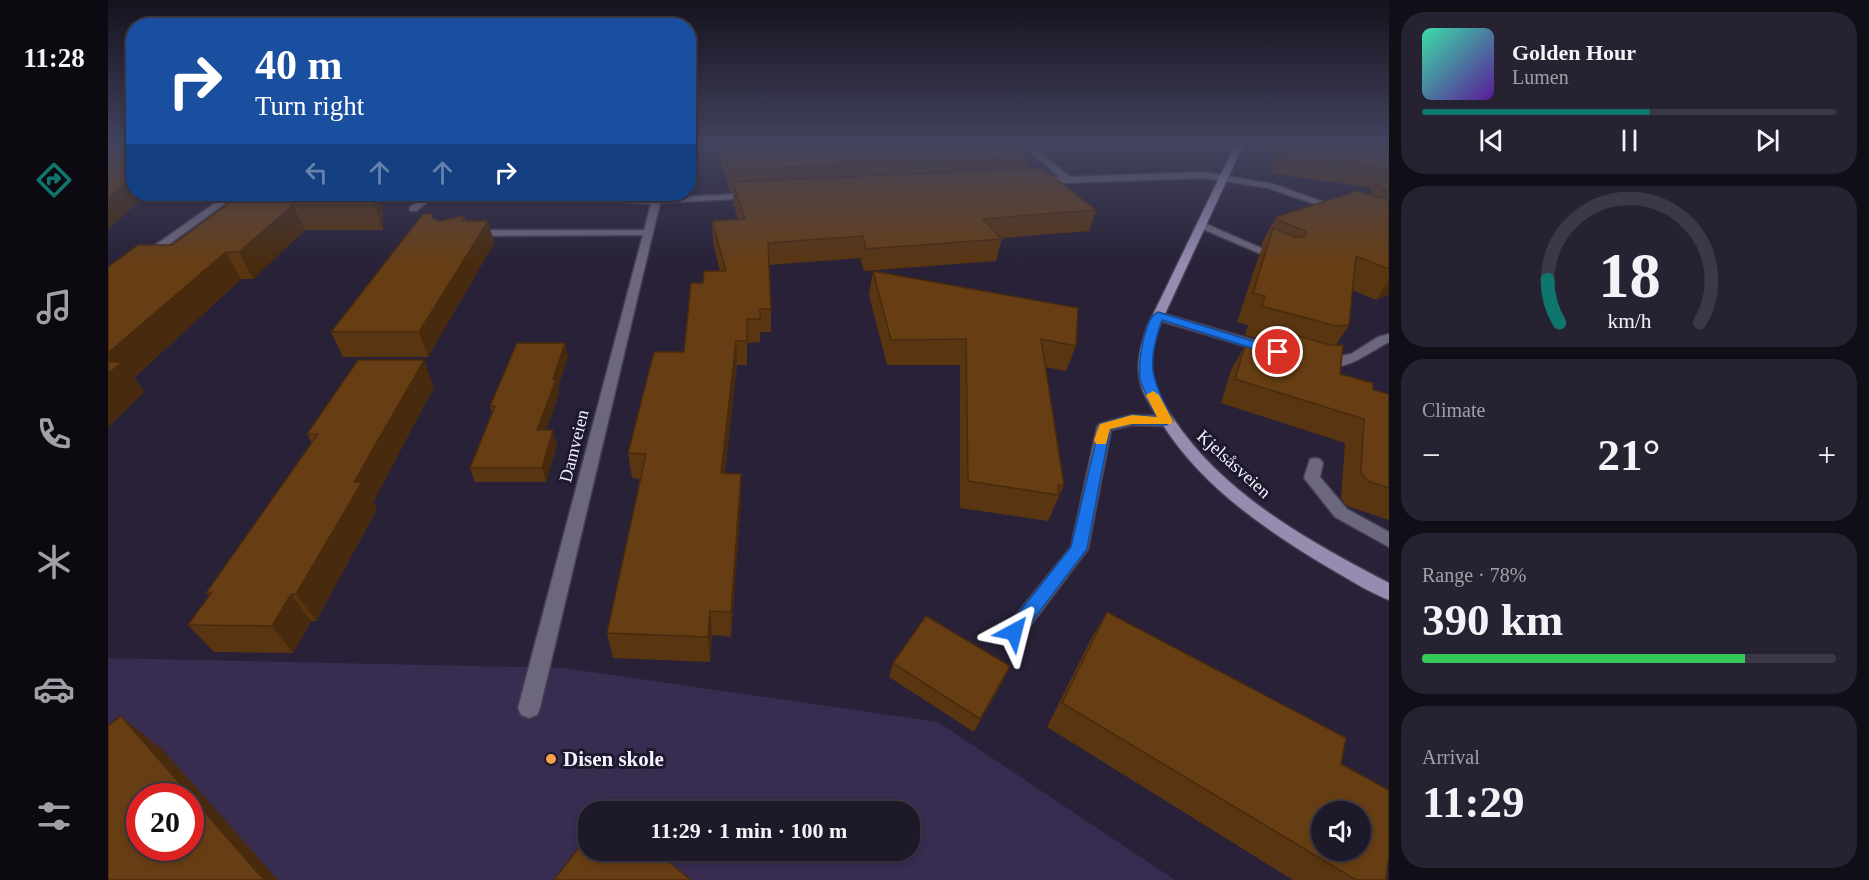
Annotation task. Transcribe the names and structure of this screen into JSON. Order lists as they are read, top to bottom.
{
  "streets": {
    "street": ["Damveien", "Kjelsåsveien"]
  },
  "places": ["Disen skole"],
  "page": {
    "tabs": "11:28",
    "turn": ["40 m", "Turn right"],
    "song": ["Golden Hour", "Lumen"],
    "tile": [
      "Climate",
      ["Range · 78%", "390 km"],
      ["Arrival", "11:29"]
    ],
    "heat": ["−", "21°", "+"],
    "limit": "20",
    "trip": "11:29 · 1 min · 100 m",
    "gauge": ["18", "km/h"]
  }
}
